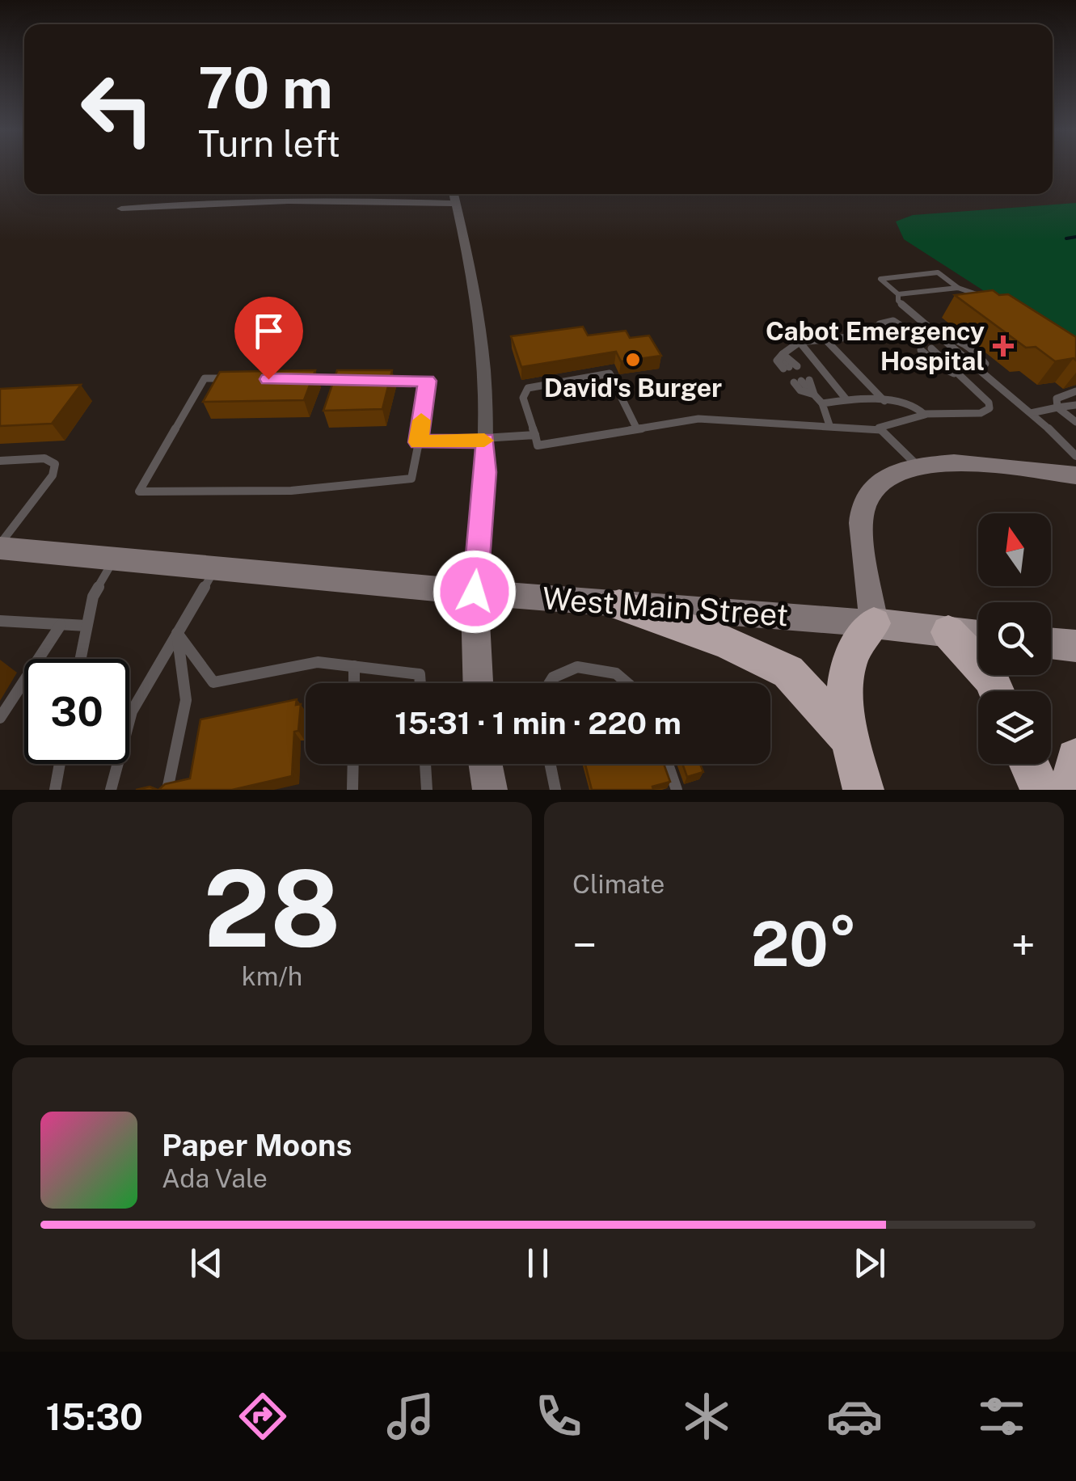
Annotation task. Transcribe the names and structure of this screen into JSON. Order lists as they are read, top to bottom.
{
  "streets": {
    "main road": ["West Main Street"]
  },
  "places": {
    "health": ["Cabot Emergency Hospital"],
    "other": ["David's Burger"]
  },
  "north": "top",
  "page": {
    "turn": ["70 m", "Turn left"],
    "limit": "30",
    "trip": "15:31 · 1 min · 220 m",
    "tile": [
      ["28", "km/h"],
      "Climate"
    ],
    "heat": ["−", "20°", "+"],
    "song": ["Paper Moons", "Ada Vale"],
    "tabs": "15:30"
  }
}
